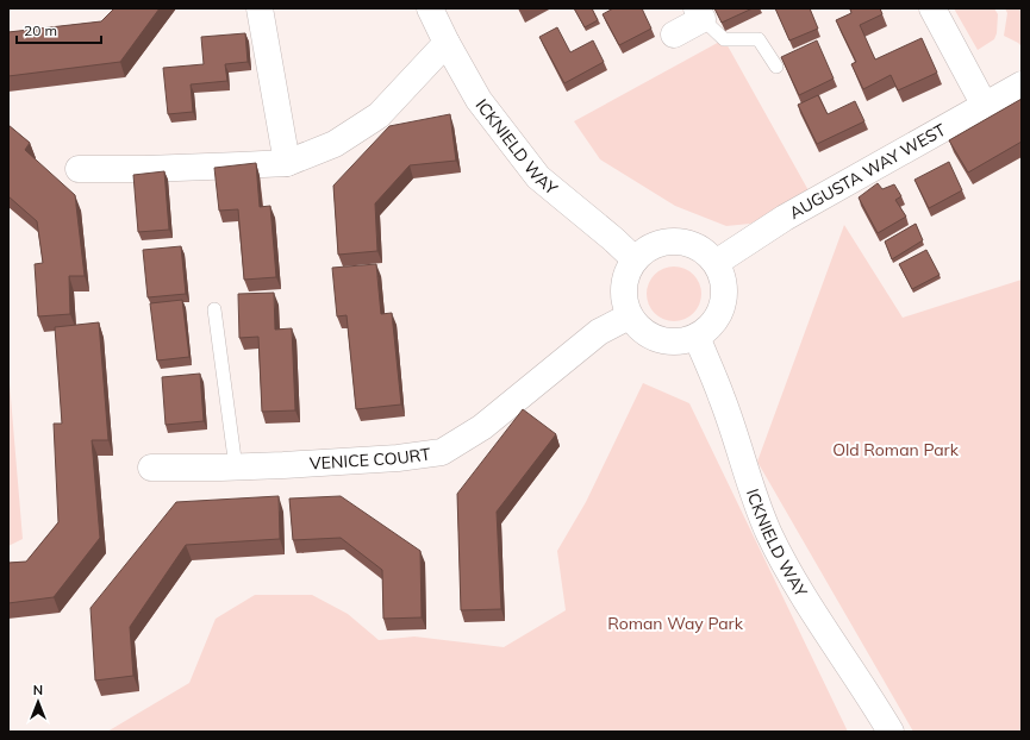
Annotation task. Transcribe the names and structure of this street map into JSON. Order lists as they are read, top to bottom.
{
  "streets": {
    "street": ["ICKNIELD WAY", "AUGUSTA WAY WEST", "VENICE COURT"]
  },
  "crossings": [
    ["ICKNIELD WAY", "AUGUSTA WAY WEST"],
    ["ICKNIELD WAY", "VENICE COURT"],
    ["AUGUSTA WAY WEST", "VENICE COURT"]
  ],
  "parks": ["Old Roman Park", "Roman Way Park"],
  "scale_bar": "20 m",
  "north": "top"
}
